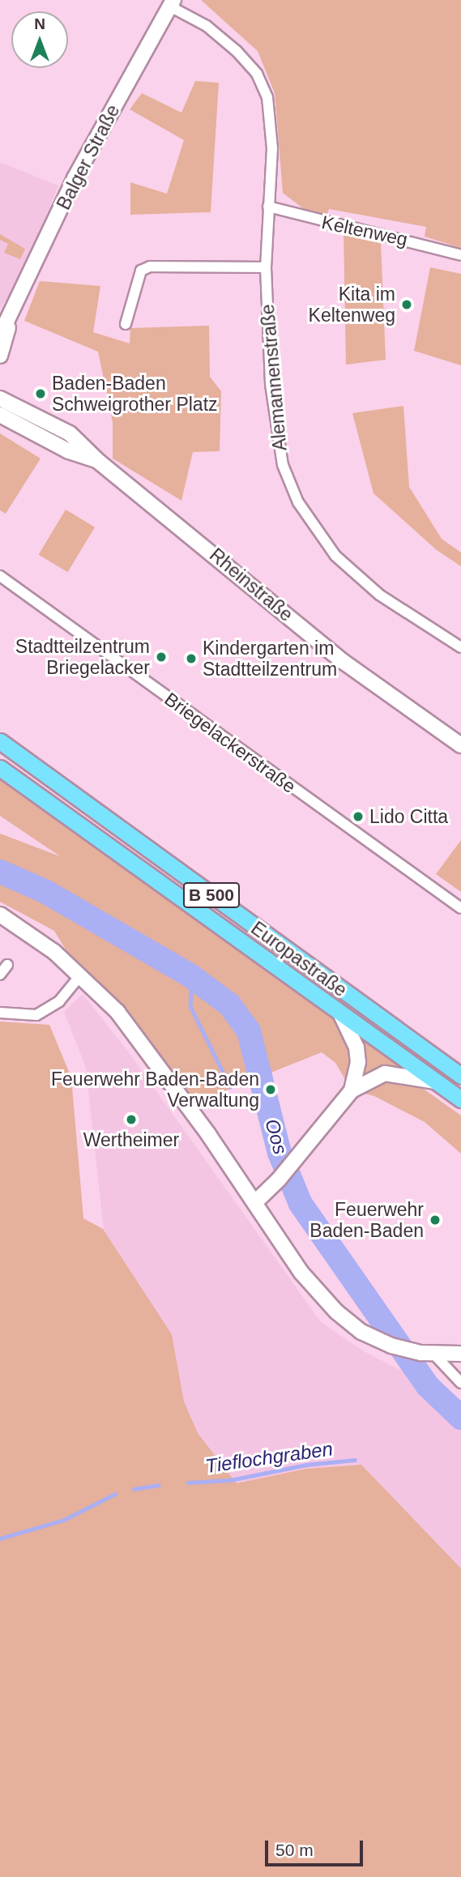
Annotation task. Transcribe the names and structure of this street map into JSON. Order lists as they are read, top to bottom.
{
  "streets": {
    "main road": ["B 500", "Europastraße"],
    "street": [
      "Balger Straße",
      "Keltenweg",
      "Alemannenstraße",
      "Rheinstraße",
      "Briegelackerstraße"
    ]
  },
  "crossings": [
    ["Balger Straße", "Alemannenstraße"],
    ["Keltenweg", "Alemannenstraße"]
  ],
  "water": ["Oos", "Tieflochgraben"],
  "places": [
    "Kita im Keltenweg",
    "Baden-Baden Schweigrother Platz",
    "Stadtteilzentrum Briegelacker",
    "Kindergarten im Stadtteilzentrum",
    "Lido Citta",
    "Feuerwehr Baden-Baden Verwaltung",
    "Wertheimer",
    "Feuerwehr Baden-Baden"
  ],
  "scale_bar": "50 m",
  "north": "top"
}
